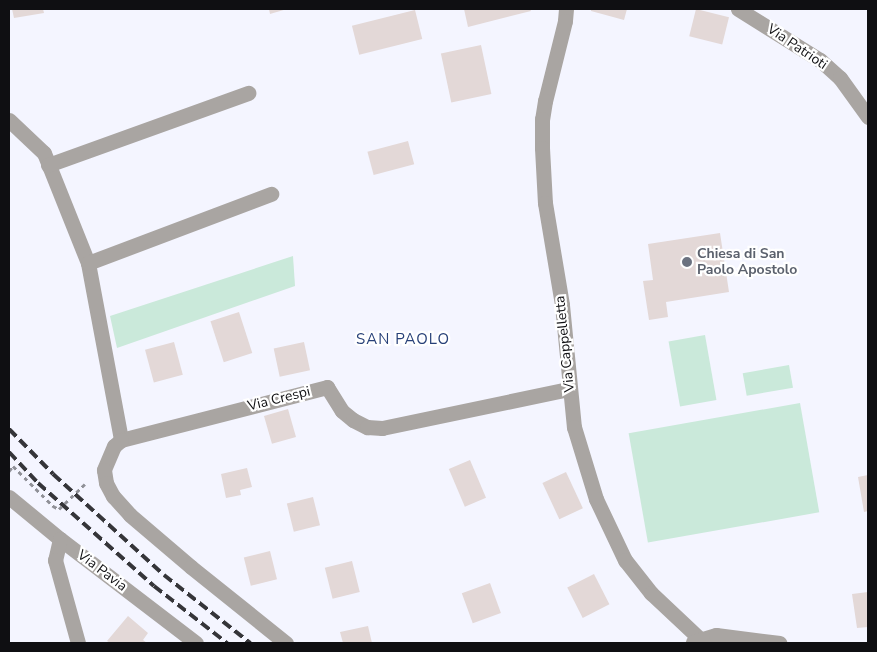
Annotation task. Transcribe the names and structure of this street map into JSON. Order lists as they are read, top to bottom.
{
  "streets": {
    "street": [
      "Via Patrioti",
      "Via Cappelletta",
      "Via Crespi",
      "Via Pavia"
    ]
  },
  "crossings": [
    ["Via Cappelletta", "Via Crespi"]
  ],
  "districts": ["SAN PAOLO"],
  "places": ["Chiesa di San Paolo Apostolo"]
}
